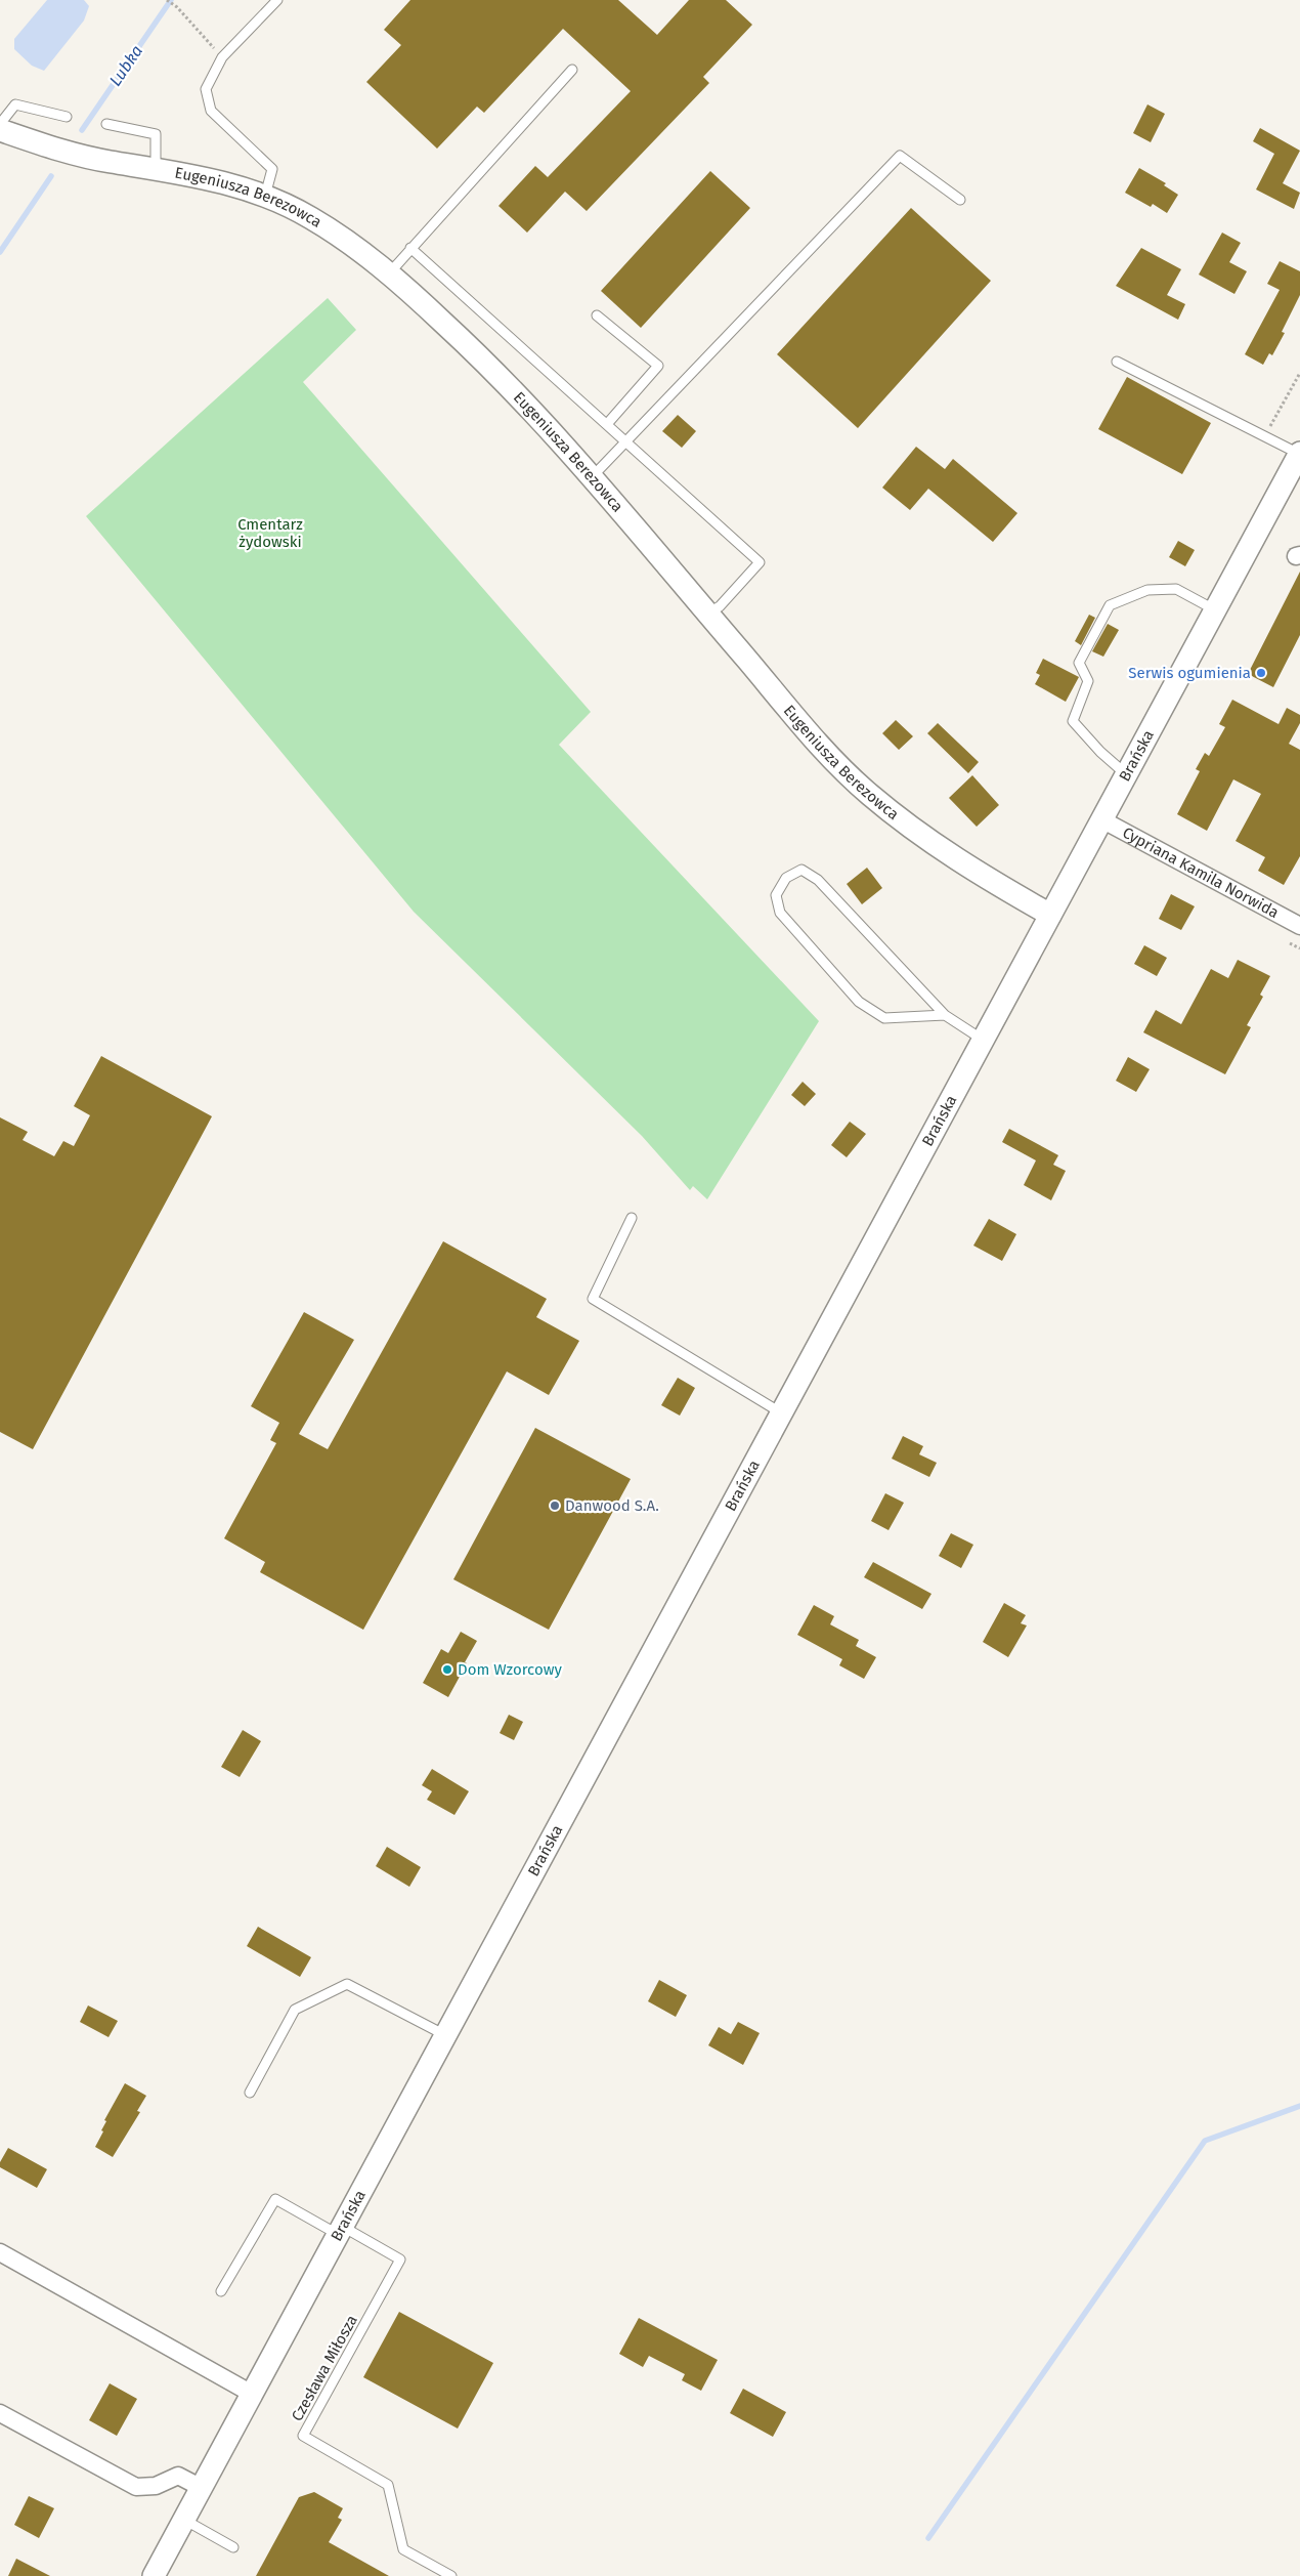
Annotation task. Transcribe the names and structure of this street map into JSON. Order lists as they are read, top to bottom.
{
  "streets": {
    "street": ["Eugeniusza Berezowca", "Brańska", "Cypriana Kamila Norwida"],
    "lane": ["Czesława Miłosza"]
  },
  "crossings": [
    ["Eugeniusza Berezowca", "Brańska"],
    ["Brańska", "Cypriana Kamila Norwida"],
    ["Brańska", "Czesława Miłosza"]
  ],
  "water": ["Lubka"],
  "parks": ["Cmentarz żydowski"],
  "places": ["Serwis ogumienia", "Danwood S.A.", "Dom Wzorcowy"]
}
